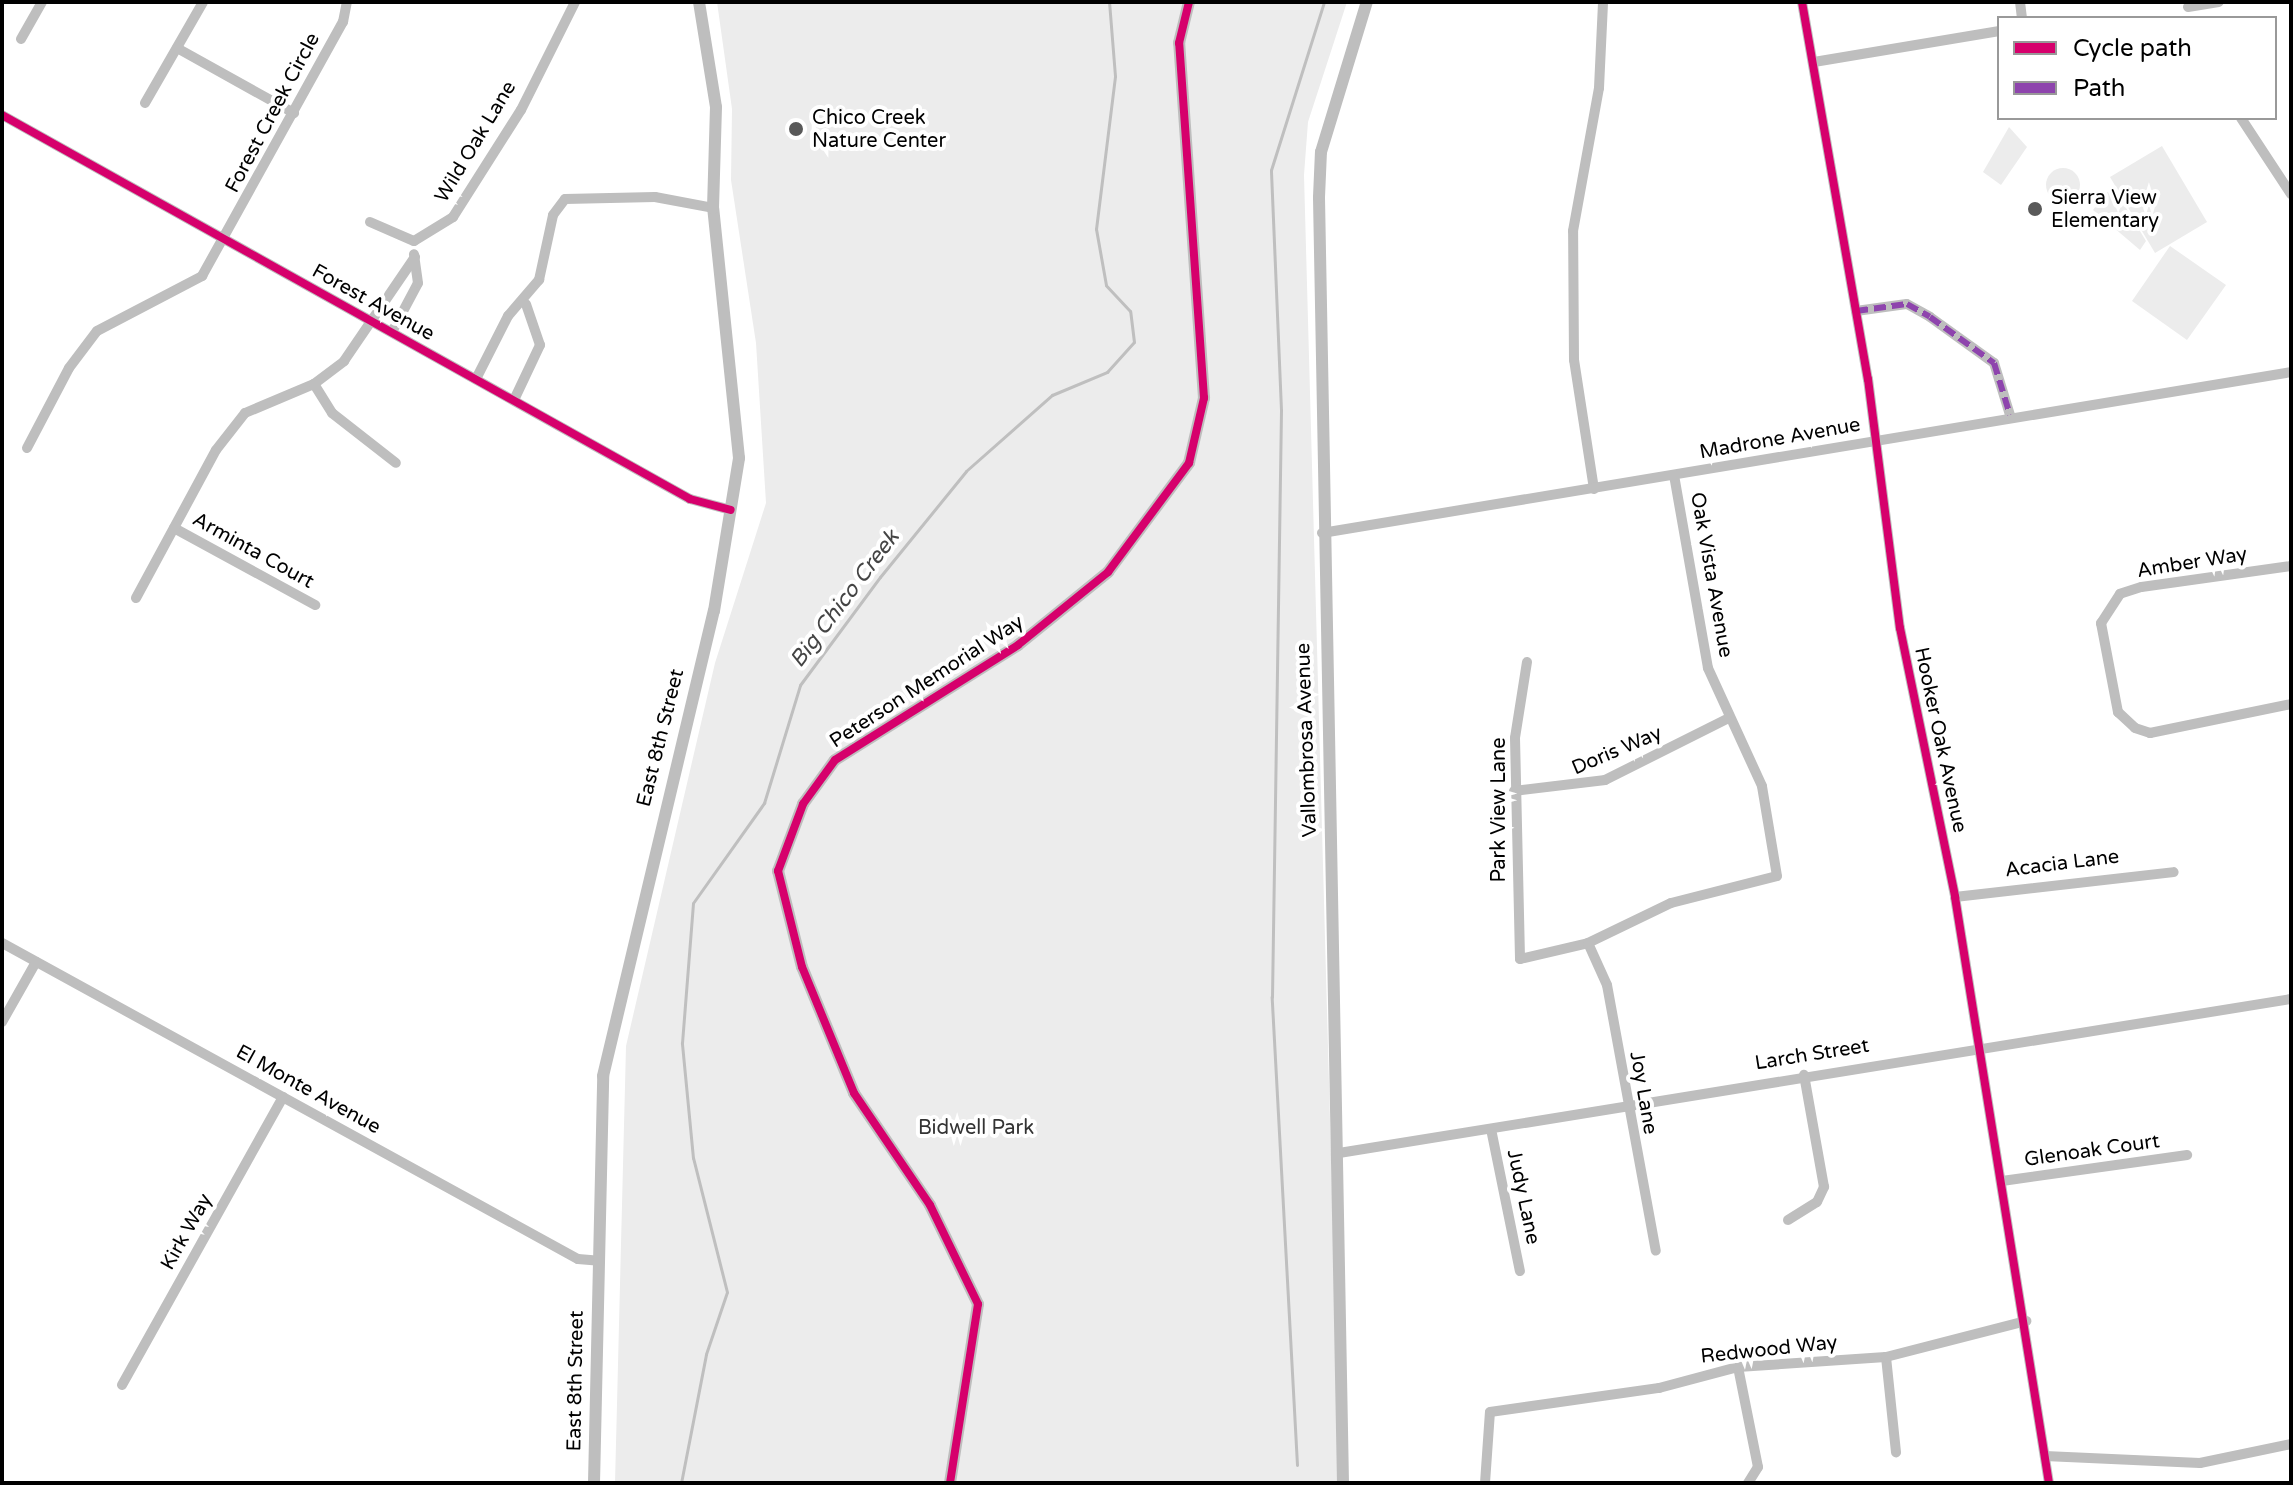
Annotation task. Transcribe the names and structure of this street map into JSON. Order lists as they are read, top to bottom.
{
  "streets": {
    "street": [
      "Forest Creek Circle",
      "Wild Oak Lane",
      "Forest Avenue",
      "Madrone Avenue",
      "Arminta Court",
      "Amber Way",
      "Oak Vista Avenue",
      "Peterson Memorial Way",
      "East 8th Street",
      "Vallombrosa Avenue",
      "Hooker Oak Avenue",
      "Doris Way",
      "Park View Lane",
      "Acacia Lane",
      "Larch Street",
      "El Monte Avenue",
      "Joy Lane",
      "Glenoak Court",
      "Judy Lane",
      "Kirk Way",
      "Redwood Way"
    ]
  },
  "crossings": [
    ["Forest Creek Circle", "Forest Avenue"],
    ["Forest Avenue", "East 8th Street"],
    ["Madrone Avenue", "Oak Vista Avenue"],
    ["Madrone Avenue", "Vallombrosa Avenue"],
    ["Madrone Avenue", "Hooker Oak Avenue"],
    ["Oak Vista Avenue", "Doris Way"],
    ["Oak Vista Avenue", "Park View Lane"],
    ["Oak Vista Avenue", "Joy Lane"],
    ["East 8th Street", "El Monte Avenue"],
    ["Vallombrosa Avenue", "Larch Street"],
    ["Hooker Oak Avenue", "Acacia Lane"],
    ["Hooker Oak Avenue", "Larch Street"],
    ["Hooker Oak Avenue", "Glenoak Court"],
    ["Hooker Oak Avenue", "Redwood Way"],
    ["Doris Way", "Park View Lane"],
    ["Larch Street", "Joy Lane"],
    ["Larch Street", "Judy Lane"],
    ["El Monte Avenue", "Kirk Way"]
  ],
  "water": ["Big Chico Creek"],
  "parks": ["Bidwell Park"],
  "places": ["Chico Creek Nature Center", "Sierra View Elementary"],
  "legend": ["Cycle path", "Path"]
}
